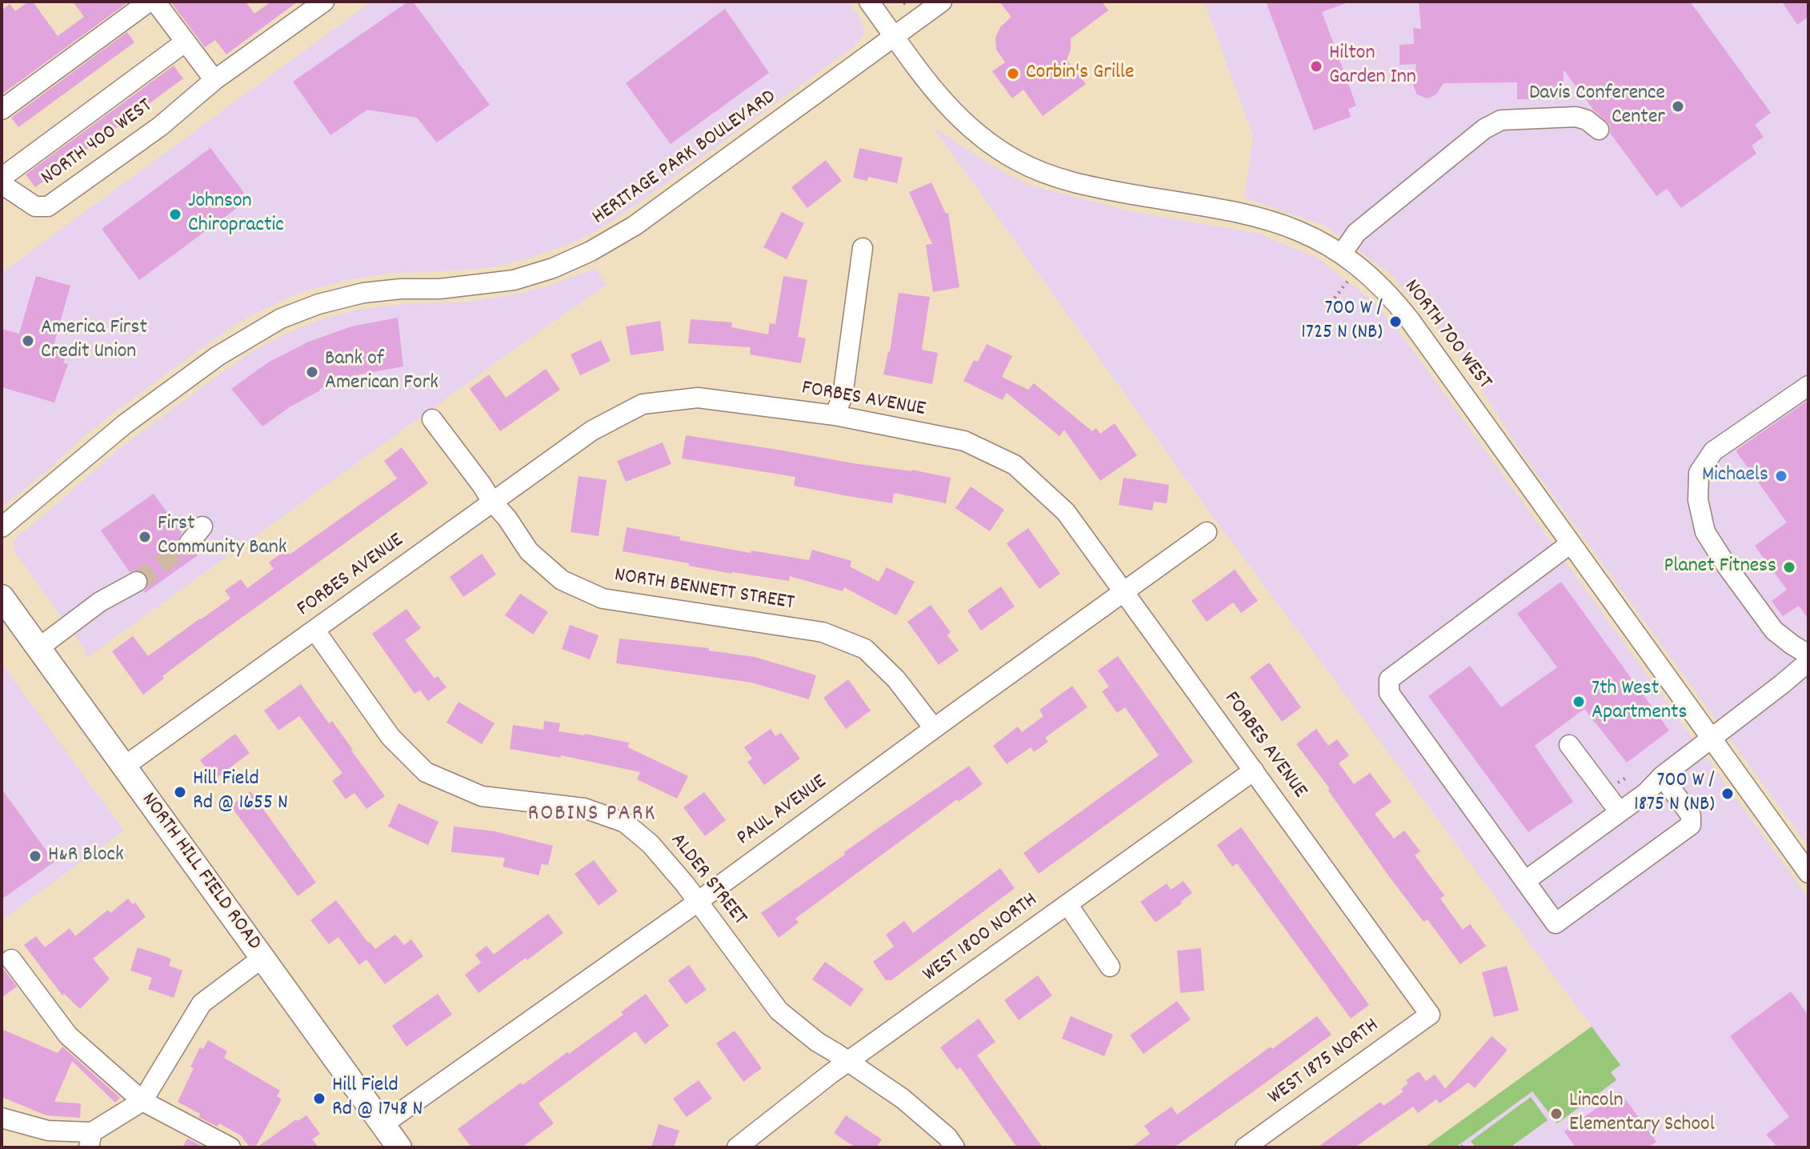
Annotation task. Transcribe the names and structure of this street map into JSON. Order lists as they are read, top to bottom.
{
  "streets": {
    "main road": ["NORTH HILL FIELD ROAD"],
    "street": [
      "NORTH 400 WEST",
      "HERITAGE PARK BOULEVARD",
      "NORTH 700 WEST",
      "FORBES AVENUE",
      "NORTH BENNETT STREET",
      "PAUL AVENUE",
      "ALDER STREET",
      "WEST 1800 NORTH",
      "WEST 1875 NORTH"
    ]
  },
  "crossings": [
    ["HERITAGE PARK BOULEVARD", "NORTH 700 WEST"],
    ["FORBES AVENUE", "NORTH BENNETT STREET"],
    ["FORBES AVENUE", "PAUL AVENUE"],
    ["FORBES AVENUE", "NORTH HILL FIELD ROAD"],
    ["FORBES AVENUE", "ALDER STREET"],
    ["FORBES AVENUE", "WEST 1800 NORTH"],
    ["FORBES AVENUE", "WEST 1875 NORTH"],
    ["NORTH BENNETT STREET", "PAUL AVENUE"],
    ["PAUL AVENUE", "NORTH HILL FIELD ROAD"],
    ["PAUL AVENUE", "ALDER STREET"],
    ["ALDER STREET", "WEST 1800 NORTH"]
  ],
  "districts": ["ROBINS PARK"],
  "places": [
    "Hilton Garden Inn",
    "Corbin's Grille",
    "Davis Conference Center",
    "Johnson Chiropractic",
    "700 W / 1725 N (NB)",
    "America First Credit Union",
    "Bank of American Fork",
    "Michaels",
    "First Community Bank",
    "Planet Fitness",
    "7th West Apartments",
    "Hill Field Rd @ 1655 N",
    "700 W / 1875 N (NB)",
    "H&R Block",
    "Hill Field Rd @ 1748 N",
    "Lincoln Elementary School"
  ]
}
